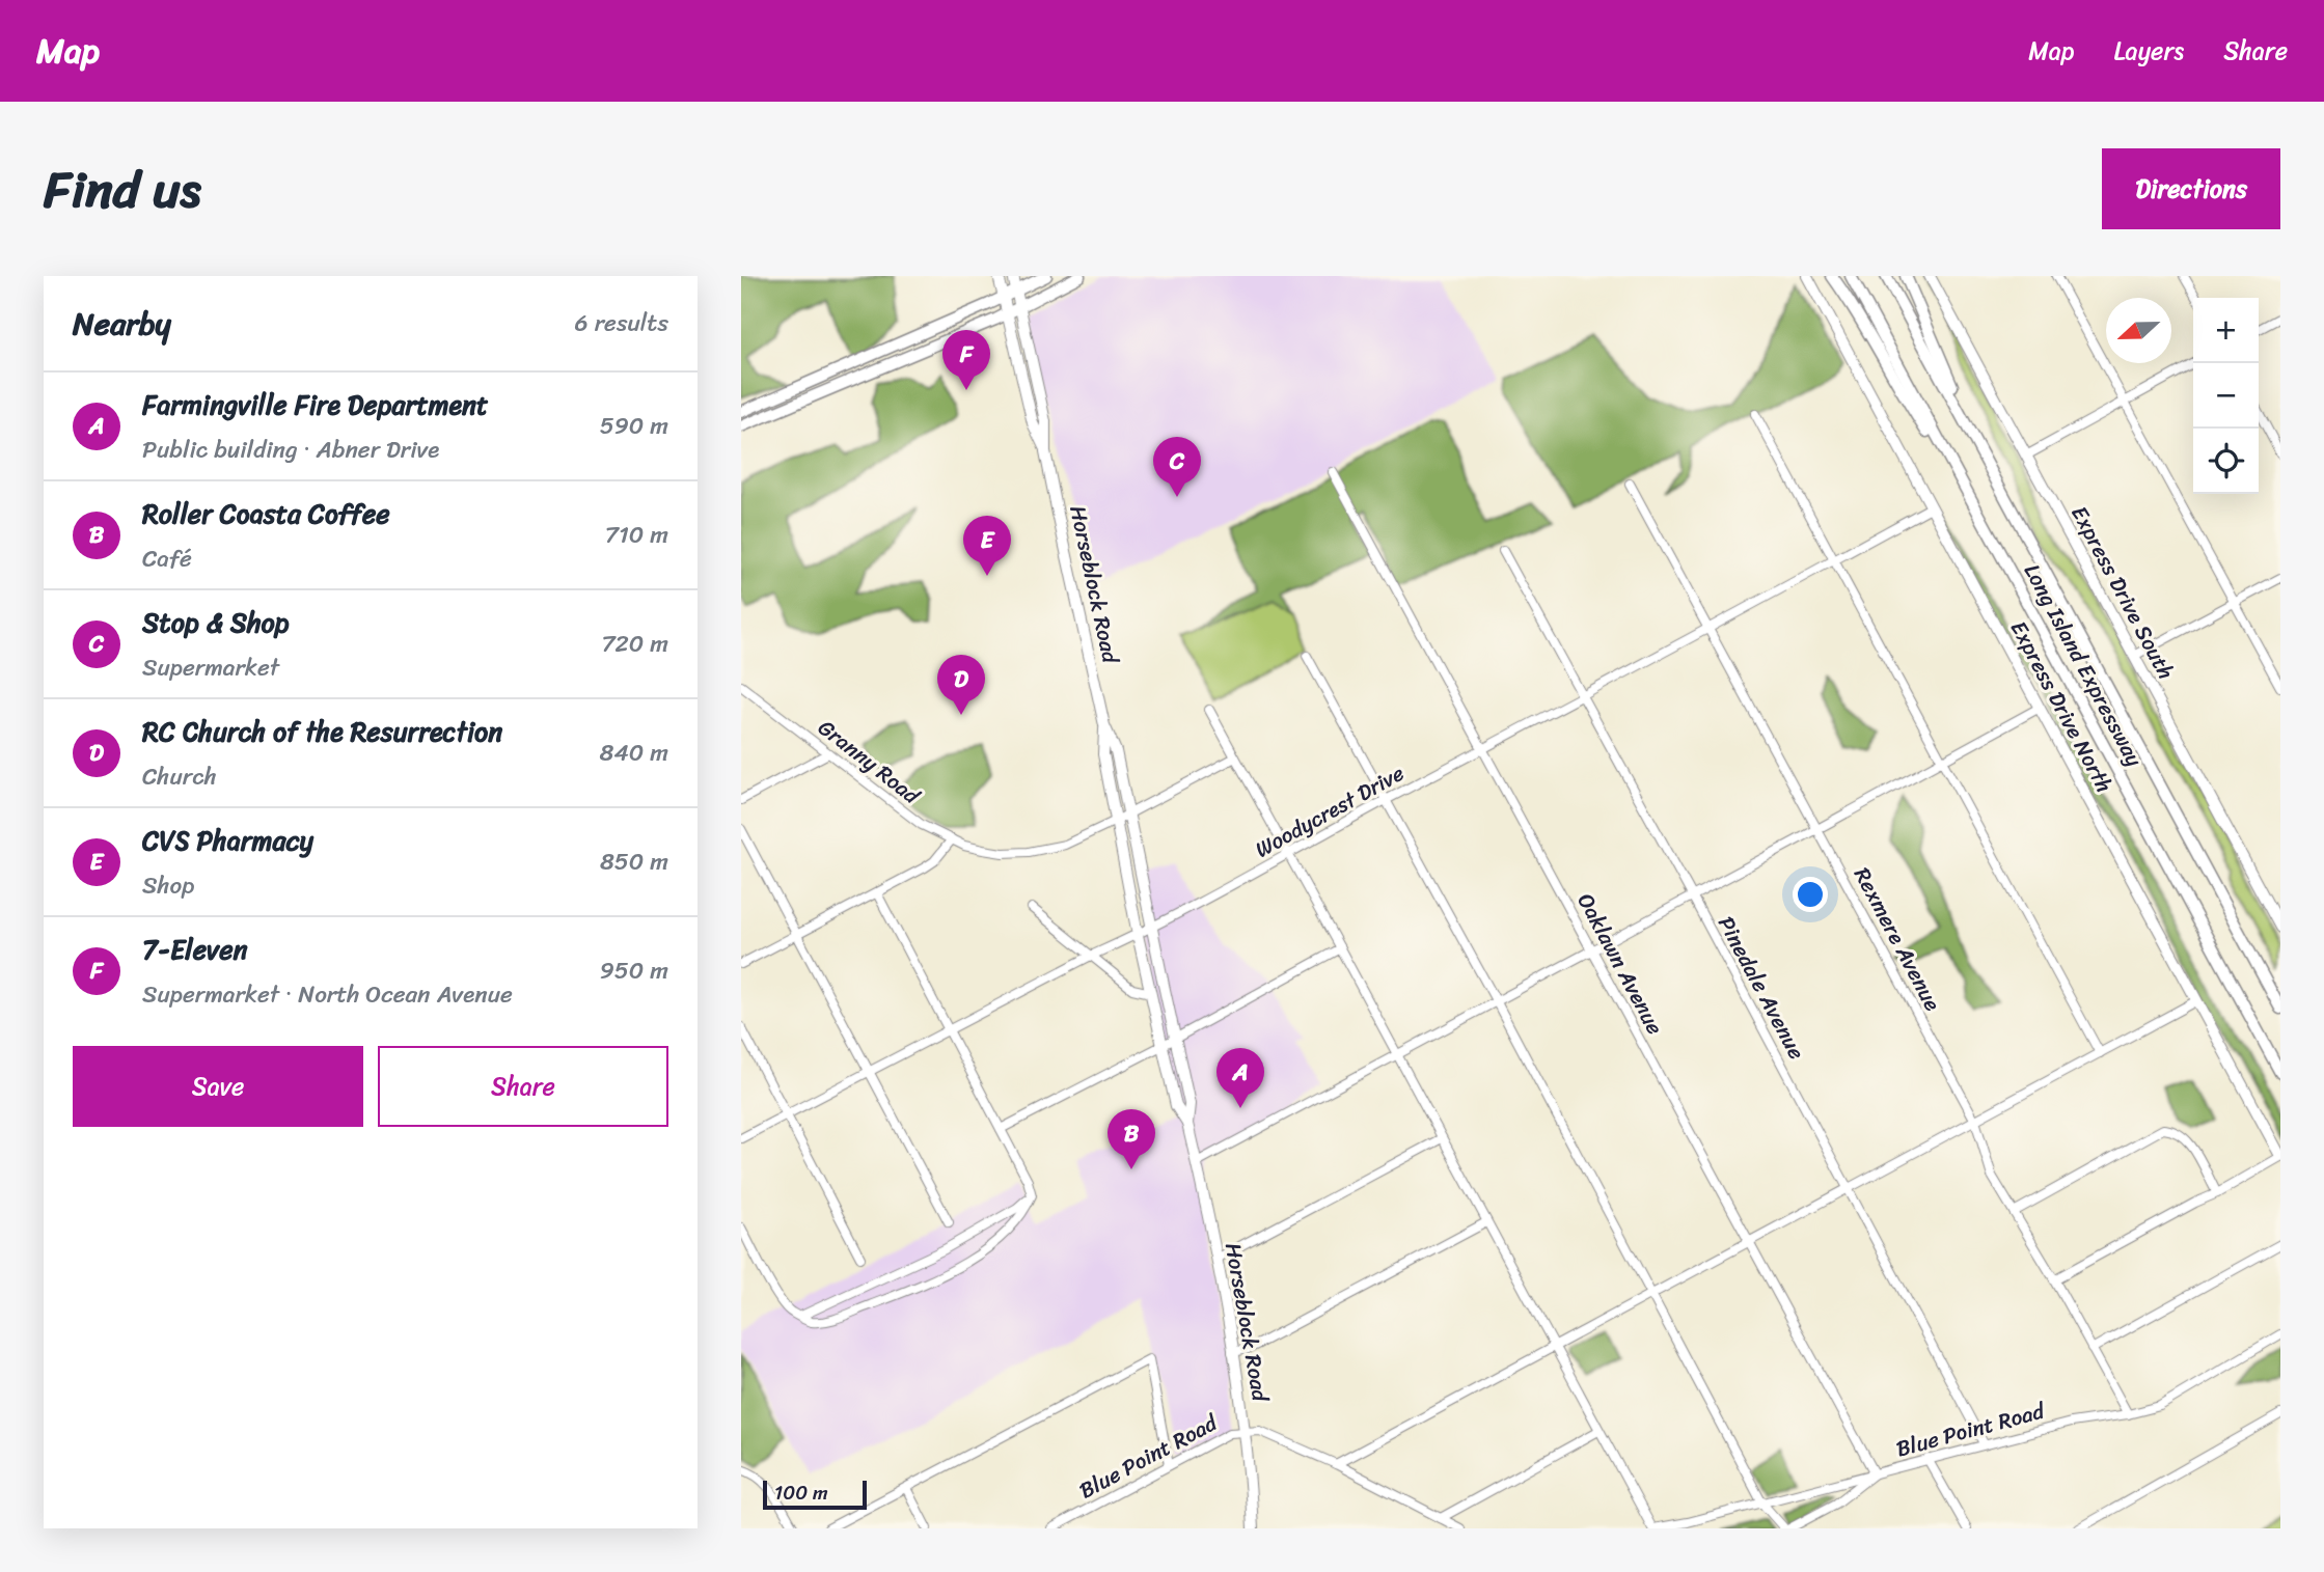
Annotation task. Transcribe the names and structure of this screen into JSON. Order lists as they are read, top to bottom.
{
  "streets": {
    "highway": ["Long Island Expressway"],
    "main road": ["Horseblock Road", "Express Drive South", "Express Drive North"],
    "street": [
      "Granny Road",
      "Woodycrest Drive",
      "Rexmere Avenue",
      "Oaklawn Avenue",
      "Pinedale Avenue",
      "Blue Point Road"
    ]
  },
  "crossings": [
    ["Horseblock Road", "Granny Road"],
    ["Horseblock Road", "Woodycrest Drive"],
    ["Horseblock Road", "Blue Point Road"],
    ["Express Drive North", "Woodycrest Drive"],
    ["Woodycrest Drive", "Rexmere Avenue"],
    ["Woodycrest Drive", "Oaklawn Avenue"],
    ["Woodycrest Drive", "Pinedale Avenue"],
    ["Rexmere Avenue", "Blue Point Road"],
    ["Oaklawn Avenue", "Blue Point Road"],
    ["Pinedale Avenue", "Blue Point Road"]
  ],
  "scale_bar": "100 m",
  "north": "left",
  "page": {
    "header": "Map",
    "nav": ["Map", "Layers", "Share"],
    "title": "Find us",
    "buttons": [
      "Directions",
      ["Save", "Share"]
    ],
    "heading": ["Nearby", "6 results"],
    "map_buttons": ["+", "−"],
    "pins": [
      "F",
      "C",
      "E",
      "D",
      "A",
      "B"
    ],
    "list": [
      {
        "mark": "A",
        "name": "Farmingville Fire Department",
        "note": "Public building · Abner Drive",
        "value": "590 m"
      },
      {
        "mark": "B",
        "name": "Roller Coasta Coffee",
        "note": "Café",
        "value": "710 m"
      },
      {
        "mark": "C",
        "name": "Stop & Shop",
        "note": "Supermarket",
        "value": "720 m"
      },
      {
        "mark": "D",
        "name": "RC Church of the Resurrection",
        "note": "Church",
        "value": "840 m"
      },
      {
        "mark": "E",
        "name": "CVS Pharmacy",
        "note": "Shop",
        "value": "850 m"
      },
      {
        "mark": "F",
        "name": "7-Eleven",
        "note": "Supermarket · North Ocean Avenue",
        "value": "950 m"
      }
    ],
    "scale": "100 m"
  }
}
